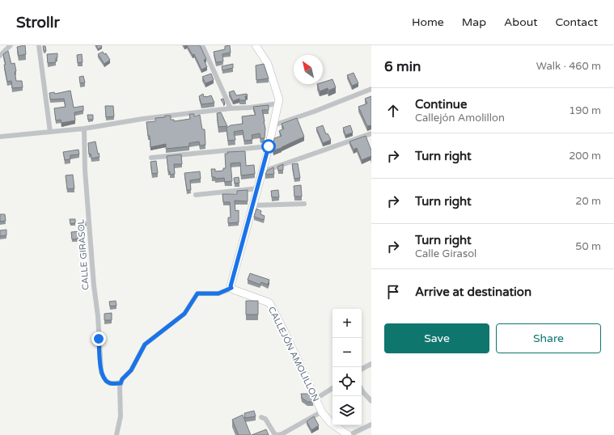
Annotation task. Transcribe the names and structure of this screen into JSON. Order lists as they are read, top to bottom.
{
  "streets": {
    "street": ["CALLE GIRASOL", "CALLEJÓN AMOLILLON"]
  },
  "north": "top left",
  "page": {
    "header": "Strollr",
    "nav": [
      "Home",
      "Map",
      "About",
      "Contact"
    ],
    "heading": ["6 min", "Walk · 460 m"],
    "list": [
      ["Continue", "Callejón Amolillon", "190 m"],
      ["Turn right", "200 m"],
      ["Turn right", "20 m"],
      ["Turn right", "Calle Girasol", "50 m"],
      "Arrive at destination"
    ],
    "map_buttons": ["+", "−"],
    "buttons": ["Save", "Share"]
  }
}
